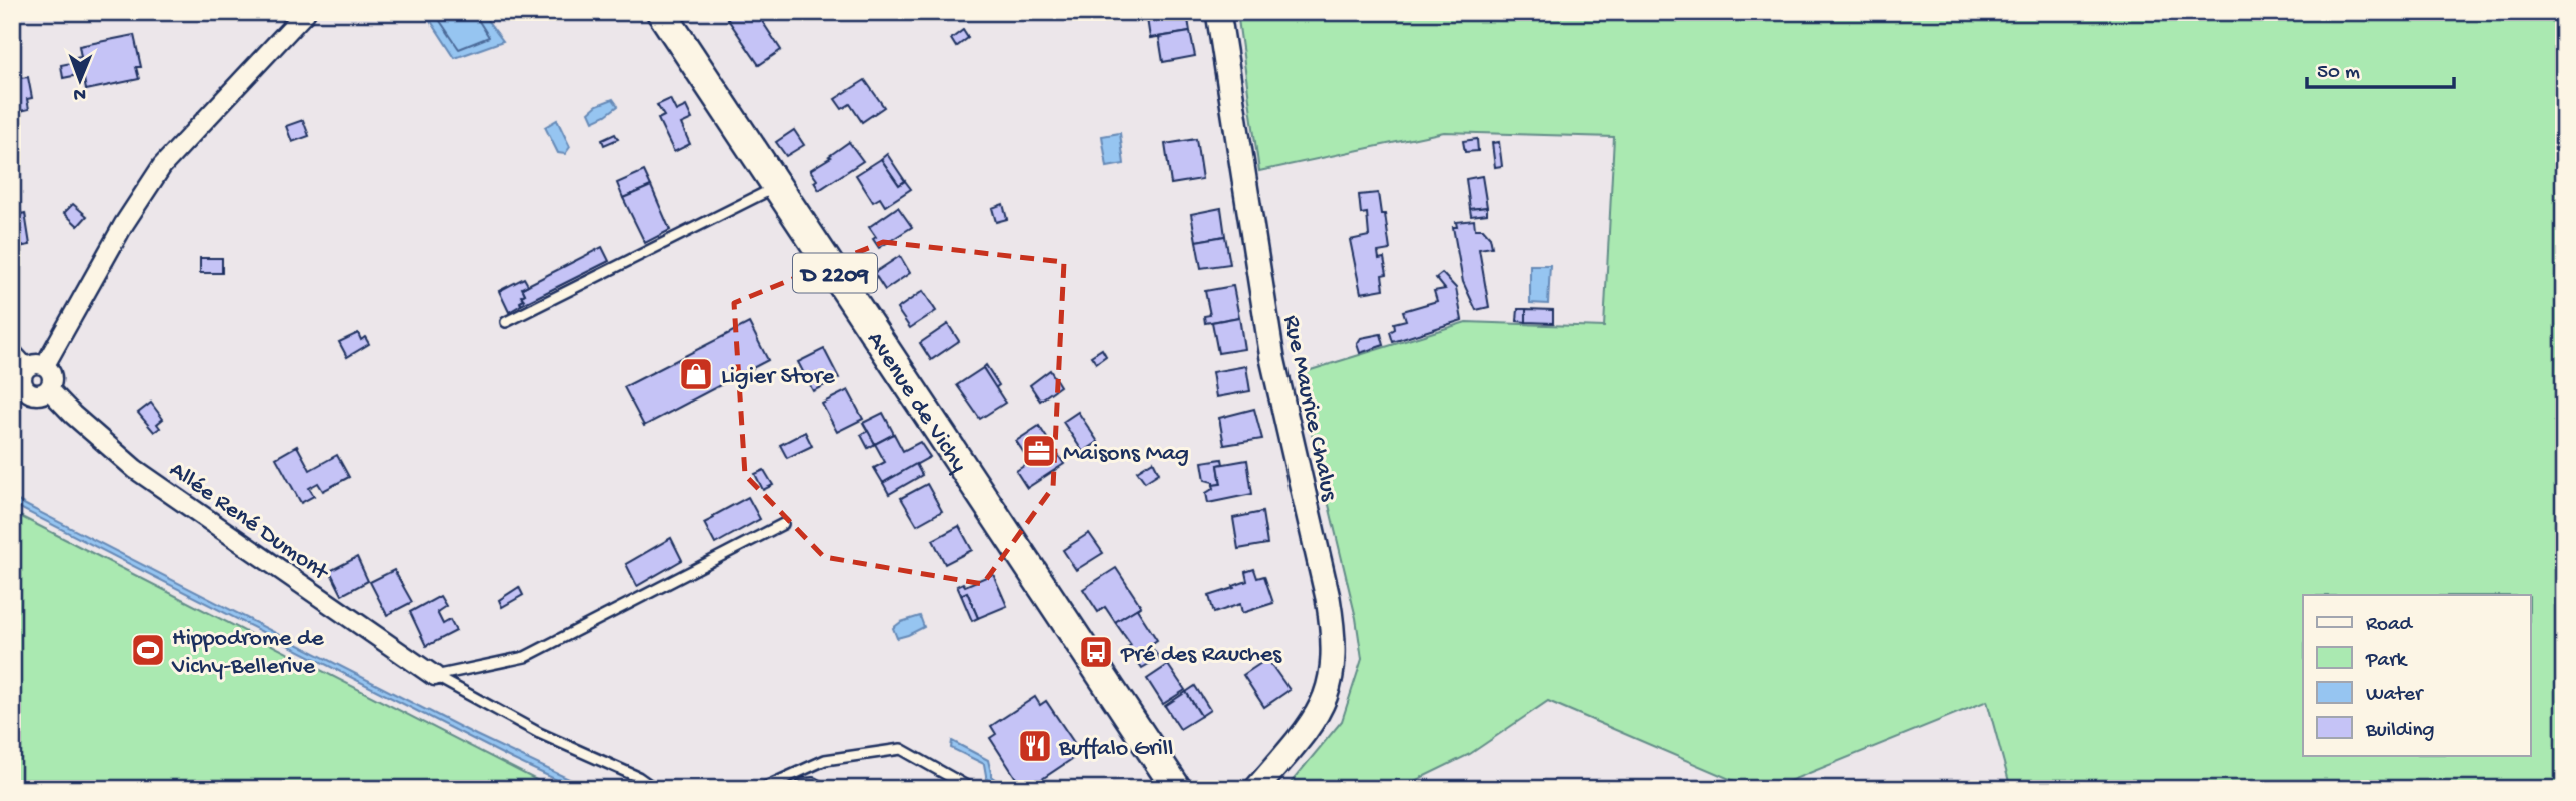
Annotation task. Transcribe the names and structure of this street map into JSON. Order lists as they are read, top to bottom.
{
  "streets": {
    "main road": ["D 2209", "Avenue de Vichy"],
    "street": ["Rue Maurice Chalus", "Allée René Dumont"]
  },
  "places": {
    "shop": ["Ligier Store"],
    "office": ["Maisons Mag"],
    "sports": ["Hippodrome de Vichy-Bellerive"],
    "bus stop": ["Pré des Rauches"],
    "restaurant": ["Buffalo Grill"]
  },
  "legend": [
    "Road",
    "Park",
    "Water",
    "Building"
  ],
  "scale_bar": "50 m",
  "north": "bottom"
}
